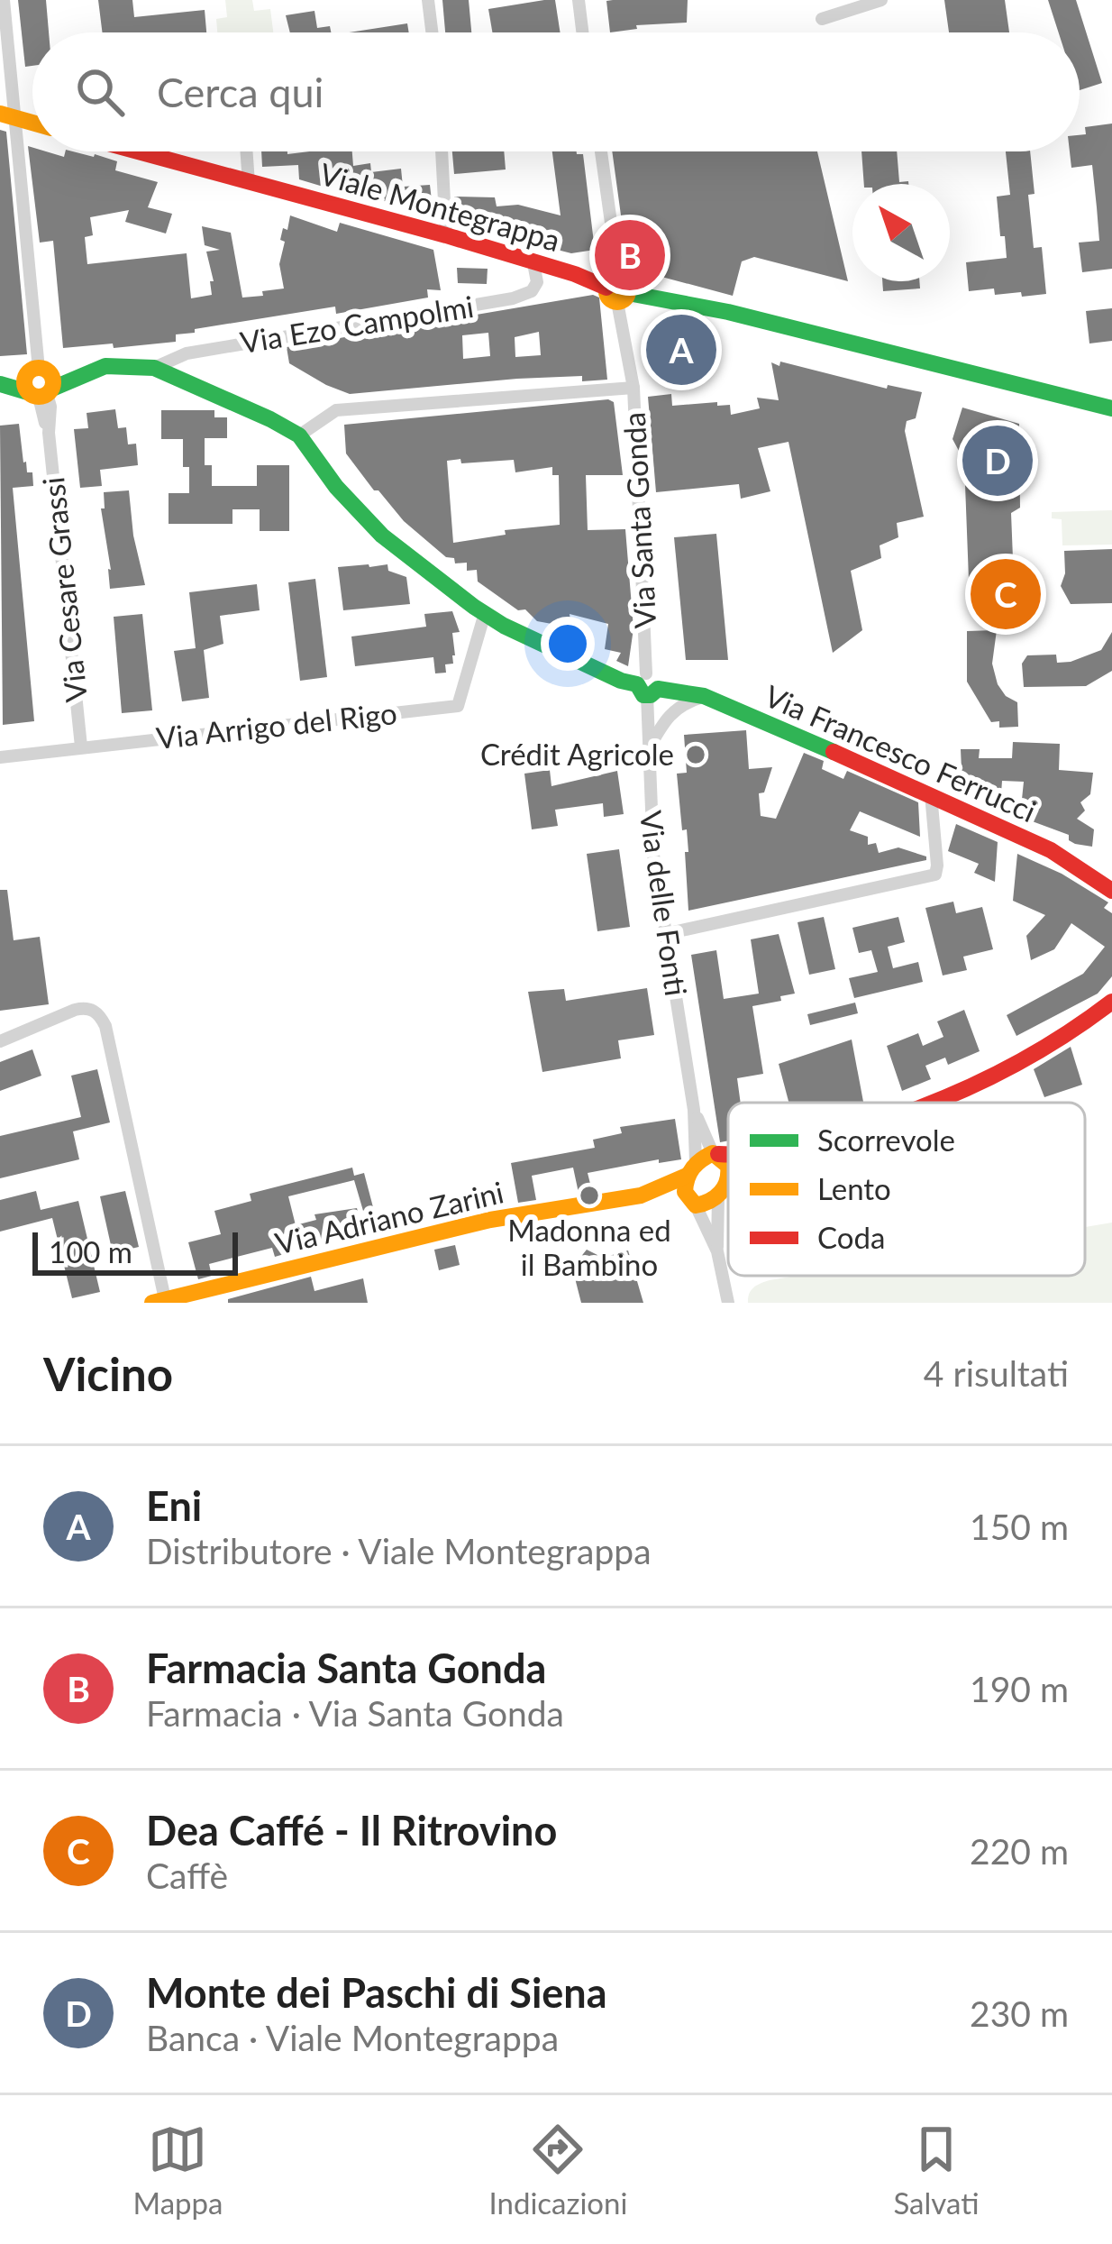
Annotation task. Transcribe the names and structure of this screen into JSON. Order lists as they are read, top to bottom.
{
  "streets": {
    "street": [
      "Viale Montegrappa",
      "Via Ezo Campolmi",
      "Via Santa Gonda",
      "Via Cesare Grassi",
      "Via Arrigo del Rigo",
      "Via Francesco Ferrucci",
      "Via delle Fonti",
      "Via Adriano Zarini"
    ]
  },
  "crossings": [
    ["Viale Montegrappa", "Via Ezo Campolmi"],
    ["Viale Montegrappa", "Via Santa Gonda"],
    ["Via Ezo Campolmi", "Via Francesco Ferrucci"],
    ["Via Santa Gonda", "Via Francesco Ferrucci"],
    ["Via Santa Gonda", "Via delle Fonti"],
    ["Via Cesare Grassi", "Via Arrigo del Rigo"],
    ["Via Cesare Grassi", "Via Francesco Ferrucci"],
    ["Via Arrigo del Rigo", "Via Francesco Ferrucci"],
    ["Via Francesco Ferrucci", "Via delle Fonti"]
  ],
  "places": ["Crédit Agricole", "Madonna ed il Bambino"],
  "legend": ["Scorrevole", "Lento", "Coda"],
  "scale_bar": "100 m",
  "north": "top left",
  "page": {
    "search": "Cerca qui",
    "pins": [
      "B",
      "A",
      "D",
      "C"
    ],
    "scale": "100 m",
    "heading": ["Vicino", "4 risultati"],
    "list": [
      {
        "mark": "A",
        "name": "Eni",
        "note": "Distributore · Viale Montegrappa",
        "value": "150 m"
      },
      {
        "mark": "B",
        "name": "Farmacia Santa Gonda",
        "note": "Farmacia · Via Santa Gonda",
        "value": "190 m"
      },
      {
        "mark": "C",
        "name": "Dea Caffé - Il Ritrovino",
        "note": "Caffè",
        "value": "220 m"
      },
      {
        "mark": "D",
        "name": "Monte dei Paschi di Siena",
        "note": "Banca · Viale Montegrappa",
        "value": "230 m"
      }
    ],
    "nav": ["Mappa", "Indicazioni", "Salvati"]
  }
}
